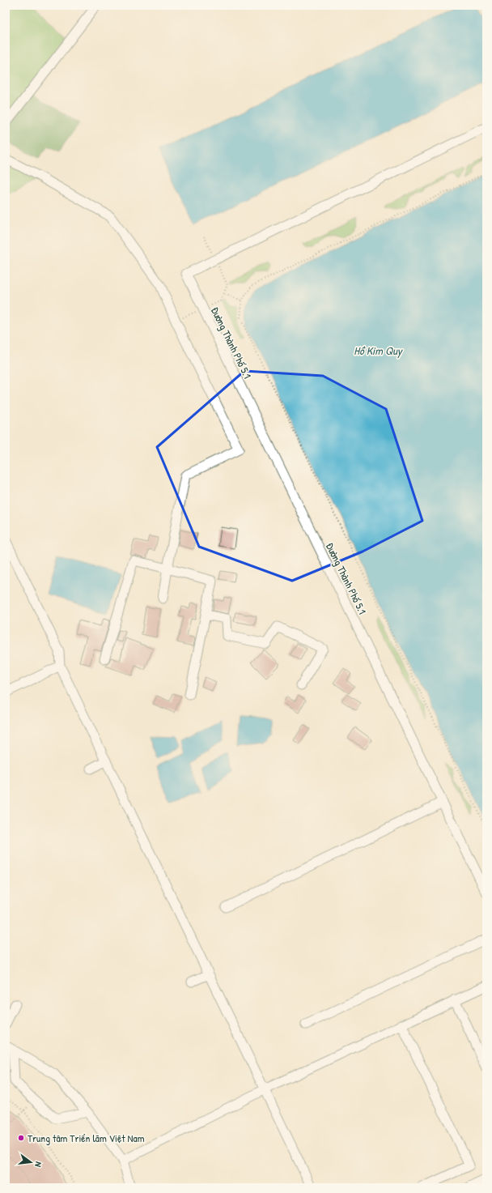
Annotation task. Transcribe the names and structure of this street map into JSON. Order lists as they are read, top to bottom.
{
  "streets": {
    "street": ["Đường Thành Phố 5.1"]
  },
  "water": ["Hồ Kim Quy"],
  "places": ["Trung tâm Triển lãm Việt Nam"],
  "north": "right"
}
